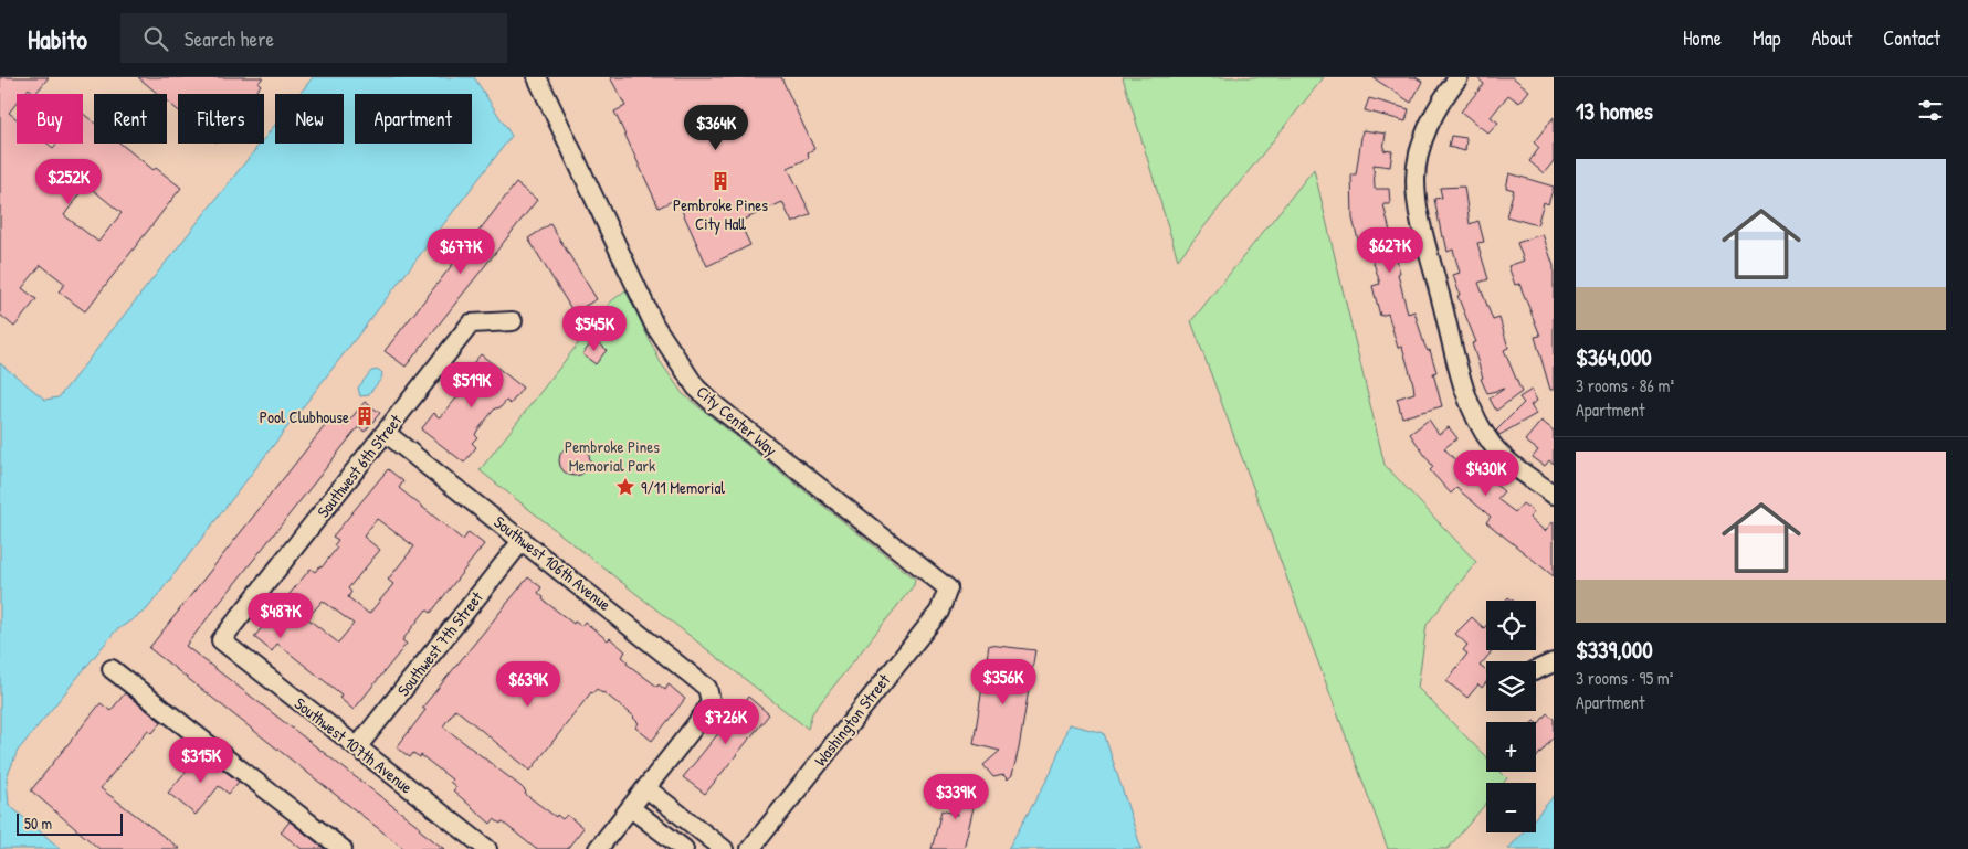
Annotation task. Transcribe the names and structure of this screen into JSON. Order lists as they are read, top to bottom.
{
  "streets": {
    "street": [
      "City Center Way",
      "Southwest 6th Street",
      "Southwest 106th Avenue",
      "Southwest 7th Street",
      "Washington Street",
      "Southwest 107th Avenue"
    ]
  },
  "crossings": [
    ["City Center Way", "Washington Street"],
    ["Southwest 6th Street", "Southwest 106th Avenue"],
    ["Southwest 6th Street", "Southwest 107th Avenue"],
    ["Southwest 106th Avenue", "Southwest 7th Street"],
    ["Southwest 7th Street", "Southwest 107th Avenue"]
  ],
  "parks": ["Pembroke Pines Memorial Park"],
  "places": {
    "building": ["Pembroke Pines City Hall", "Pool Clubhouse"],
    "place": ["9/11 Memorial"]
  },
  "scale_bar": "50 m",
  "page": {
    "header": "Habito",
    "search": "Search here",
    "nav": [
      "Home",
      "Map",
      "About",
      "Contact"
    ],
    "heading": "13 homes",
    "chip": [
      "Buy",
      "Rent",
      "Filters",
      "New",
      "Apartment"
    ],
    "price": [
      "$364K",
      "$252K",
      "$627K",
      "$677K",
      "$545K",
      "$519K",
      "$430K",
      "$487K",
      "$356K",
      "$639K",
      "$726K",
      "$315K",
      "$339K"
    ],
    "list": [
      {
        "name": "$364,000",
        "note": "3 rooms · 86 m² · Apartment"
      },
      {
        "name": "$339,000",
        "note": "3 rooms · 95 m² · Apartment"
      }
    ],
    "map_buttons": ["+", "−"],
    "scale": "50 m"
  }
}
